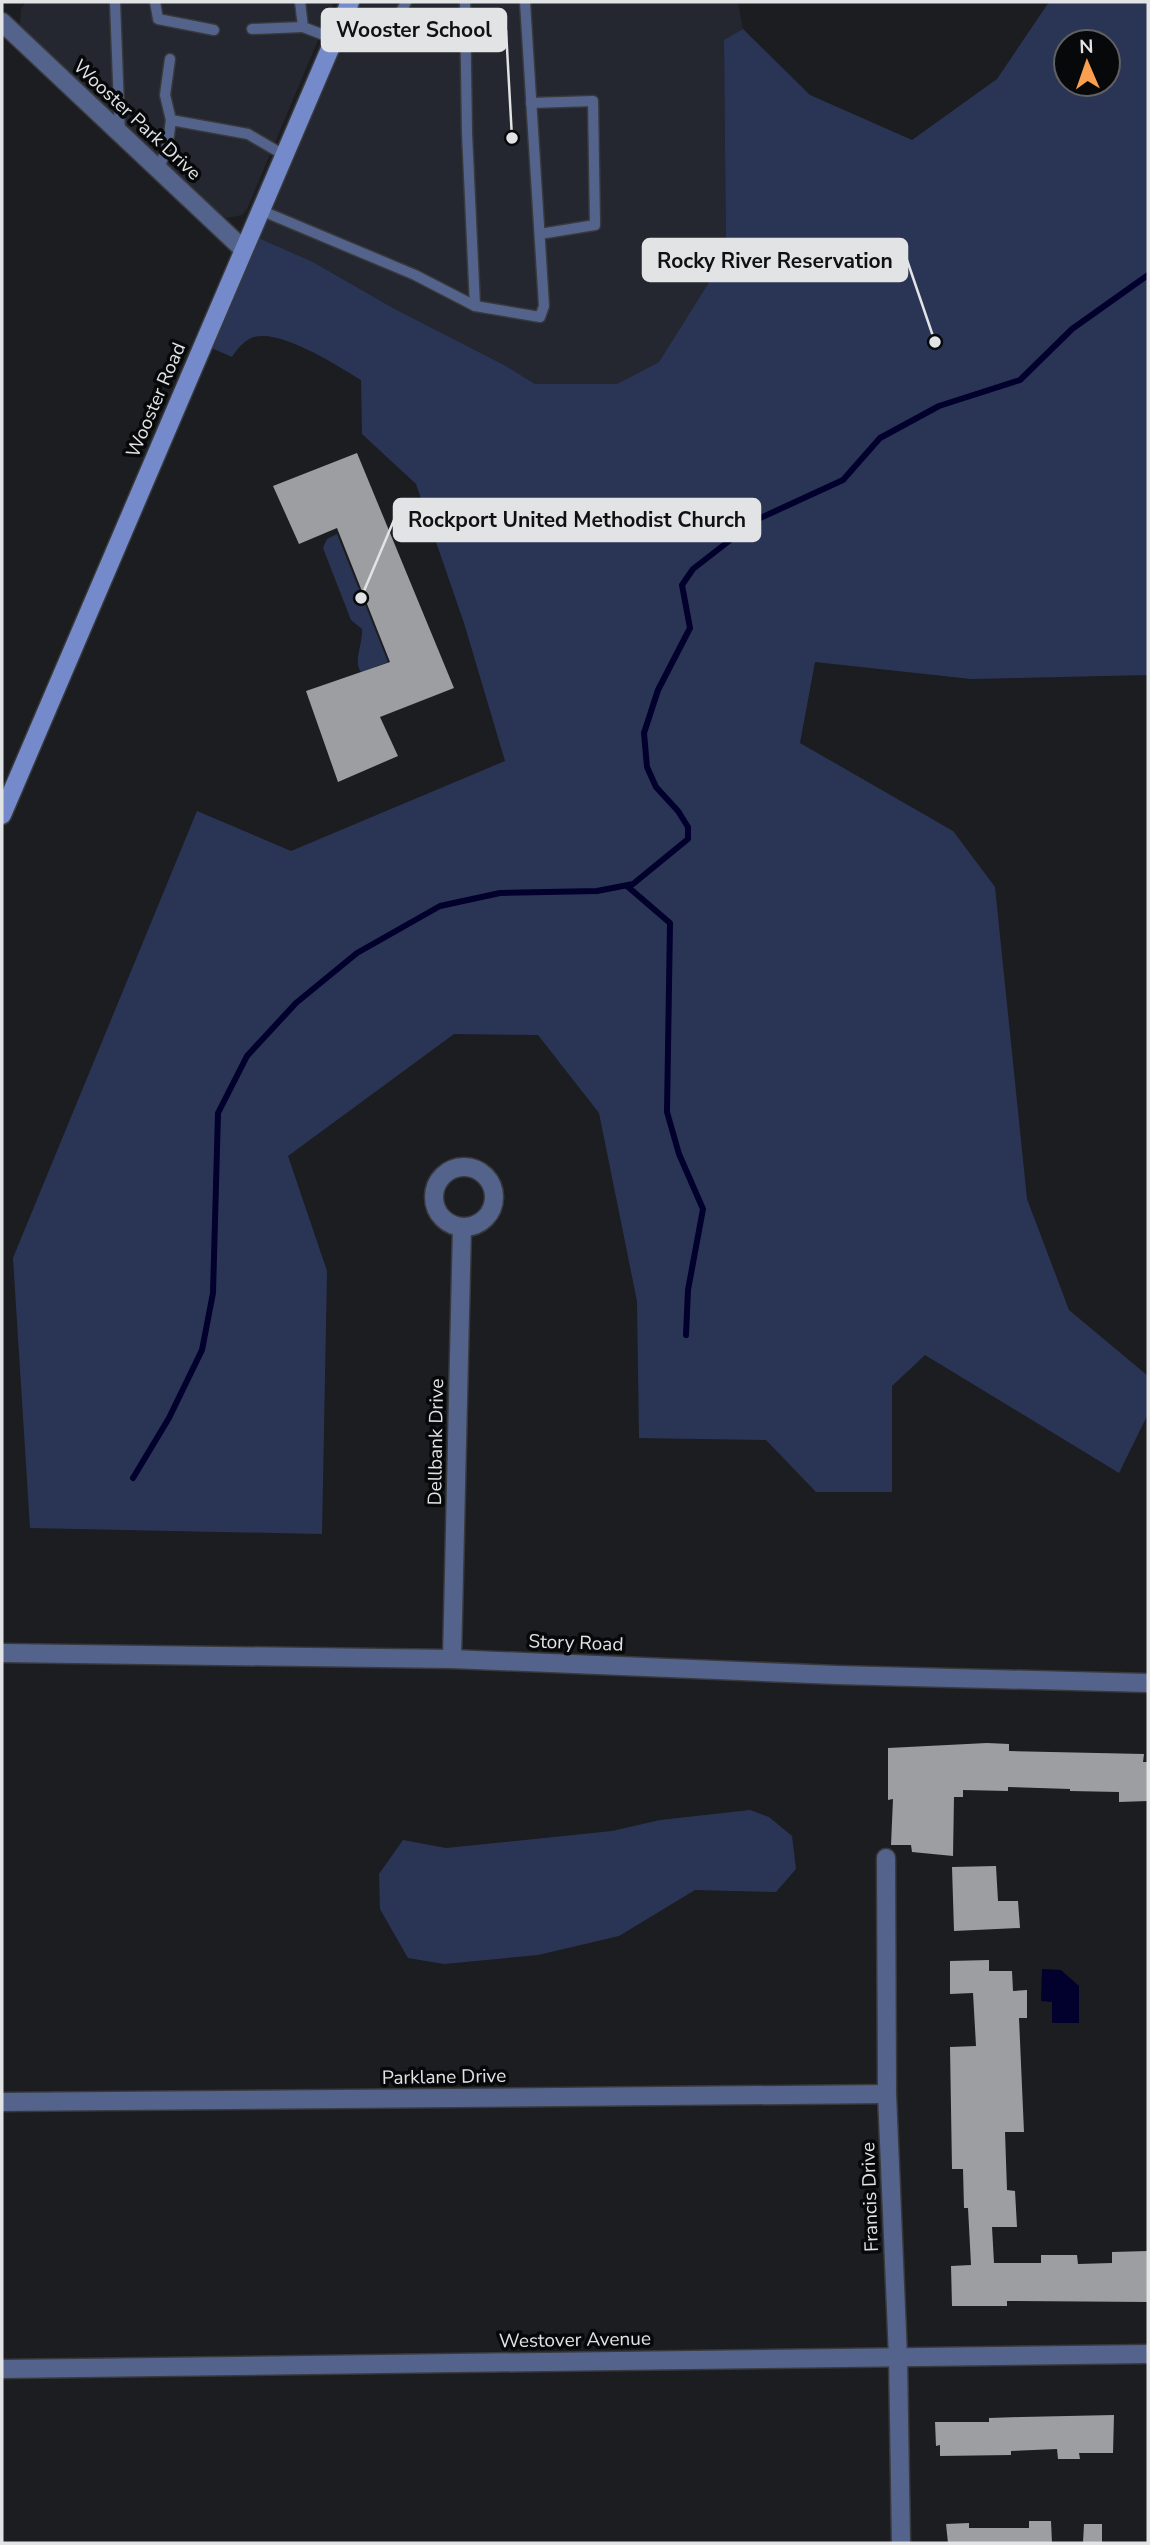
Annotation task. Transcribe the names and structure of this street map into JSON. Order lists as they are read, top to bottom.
{
  "streets": {
    "main road": ["Wooster Road"],
    "street": [
      "Wooster Park Drive",
      "Dellbank Drive",
      "Story Road",
      "Parklane Drive",
      "Francis Drive",
      "Westover Avenue"
    ]
  },
  "crossings": [
    ["Wooster Park Drive", "Wooster Road"],
    ["Dellbank Drive", "Story Road"],
    ["Parklane Drive", "Francis Drive"],
    ["Francis Drive", "Westover Avenue"]
  ],
  "places": ["Wooster School", "Rocky River Reservation", "Rockport United Methodist Church"],
  "north": "top"
}
